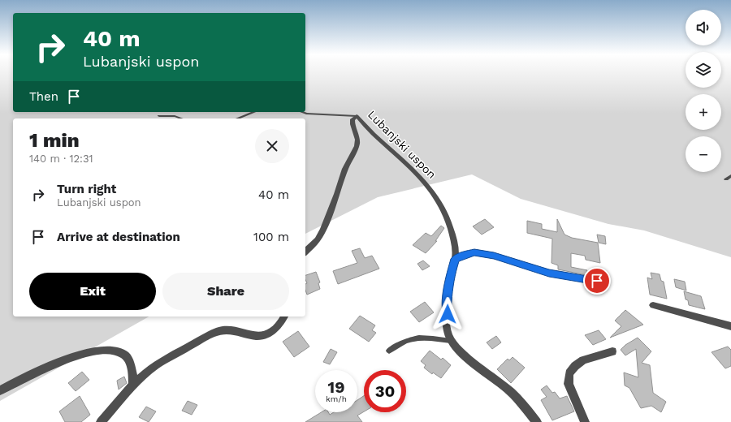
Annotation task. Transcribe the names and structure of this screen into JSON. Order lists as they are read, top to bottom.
{
  "streets": {
    "street": ["Lubanjski uspon"]
  },
  "page": {
    "map_buttons": ["+", "−"],
    "turn": ["40 m", "Lubanjski uspon"],
    "then": "Then",
    "heading": ["1 min", "140 m · 12:31"],
    "list": [
      {
        "name": "Turn right",
        "note": "Lubanjski uspon",
        "value": "40 m"
      },
      {
        "name": "Arrive at destination",
        "value": "100 m"
      }
    ],
    "buttons": ["Exit", "Share"],
    "speed": "19 km/h",
    "limit": "30"
  }
}
